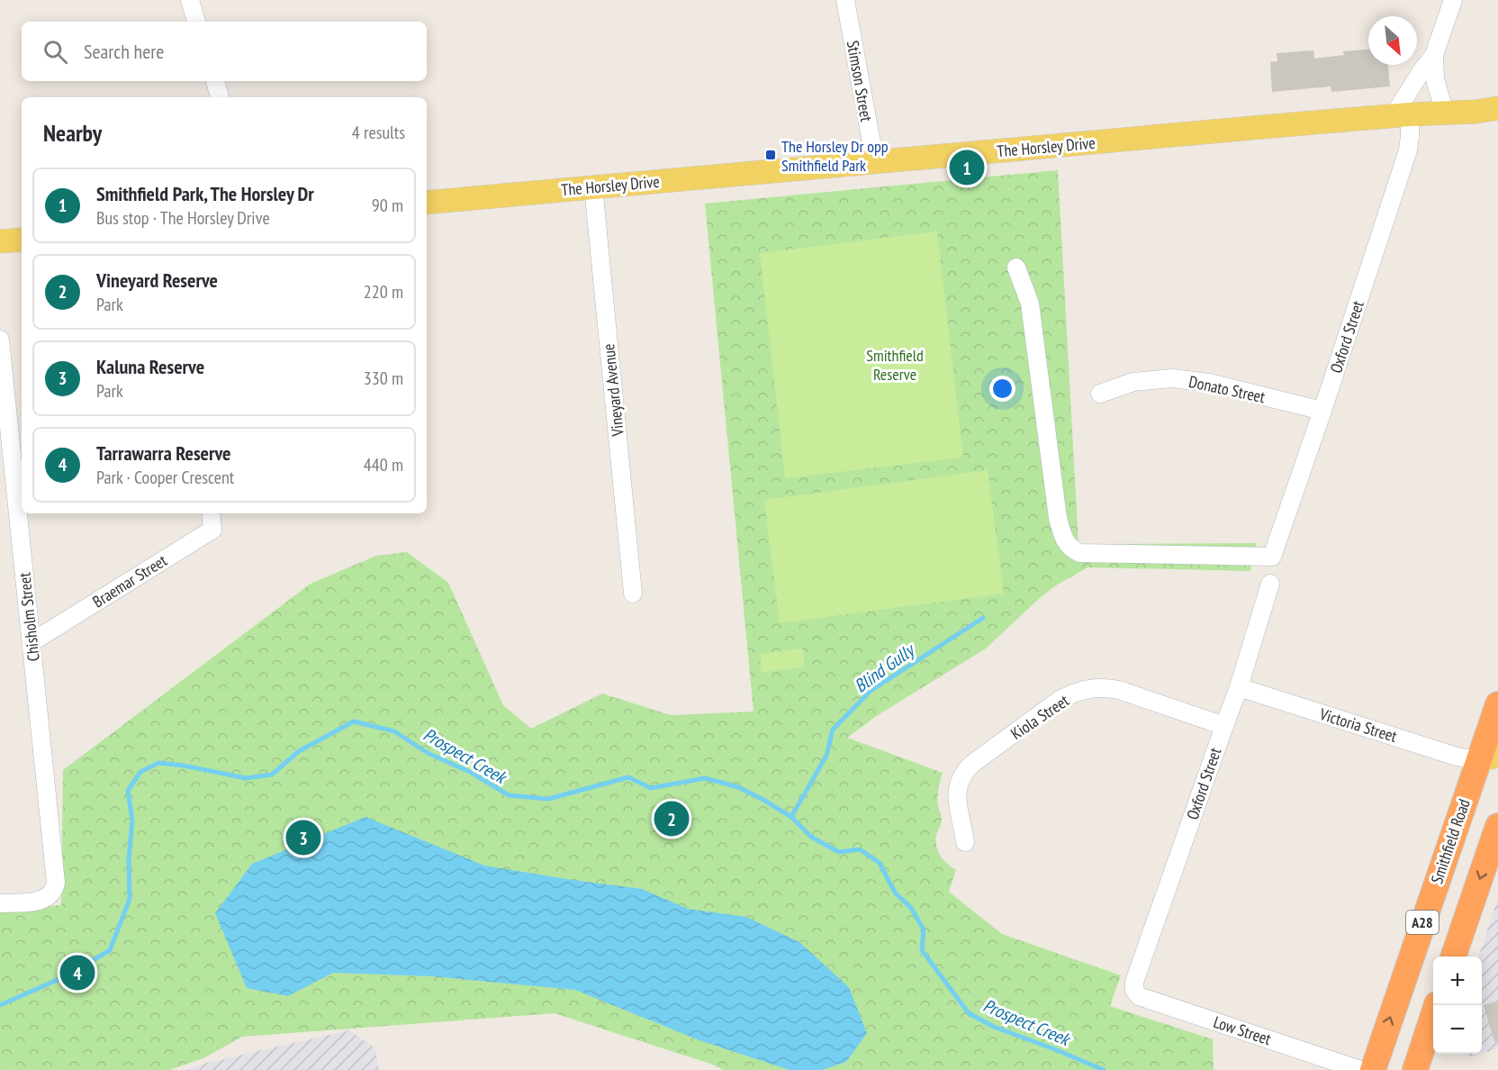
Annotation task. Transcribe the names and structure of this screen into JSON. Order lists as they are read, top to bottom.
{
  "streets": {
    "highway": ["Smithfield Road", "A28"],
    "main road": ["The Horsley Drive"],
    "street": [
      "Stimson Street",
      "Oxford Street",
      "Donato Street",
      "Vineyard Avenue",
      "Braemar Street",
      "Chisholm Street",
      "Kiola Street",
      "Victoria Street",
      "Low Street"
    ]
  },
  "crossings": [
    ["Stimson Street", "The Horsley Drive"],
    ["The Horsley Drive", "Oxford Street"],
    ["The Horsley Drive", "Vineyard Avenue"],
    ["Oxford Street", "Donato Street"],
    ["Oxford Street", "Kiola Street"],
    ["Oxford Street", "Victoria Street"],
    ["Oxford Street", "Low Street"],
    ["Braemar Street", "Chisholm Street"],
    ["Victoria Street", "Smithfield Road"]
  ],
  "water": ["Blind Gully", "Prospect Creek"],
  "parks": ["Smithfield Reserve"],
  "places": {
    "transit": ["The Horsley Dr opp Smithfield Park"]
  },
  "north": "bottom right",
  "page": {
    "search": "Search here",
    "heading": ["Nearby", "4 results"],
    "pins": [
      "1",
      "2",
      "3",
      "4"
    ],
    "list": [
      {
        "mark": "1",
        "name": "Smithfield Park, The Horsley Dr",
        "note": "Bus stop · The Horsley Drive",
        "value": "90 m"
      },
      {
        "mark": "2",
        "name": "Vineyard Reserve",
        "note": "Park",
        "value": "220 m"
      },
      {
        "mark": "3",
        "name": "Kaluna Reserve",
        "note": "Park",
        "value": "330 m"
      },
      {
        "mark": "4",
        "name": "Tarrawarra Reserve",
        "note": "Park · Cooper Crescent",
        "value": "440 m"
      }
    ],
    "map_buttons": ["+", "−"]
  }
}
